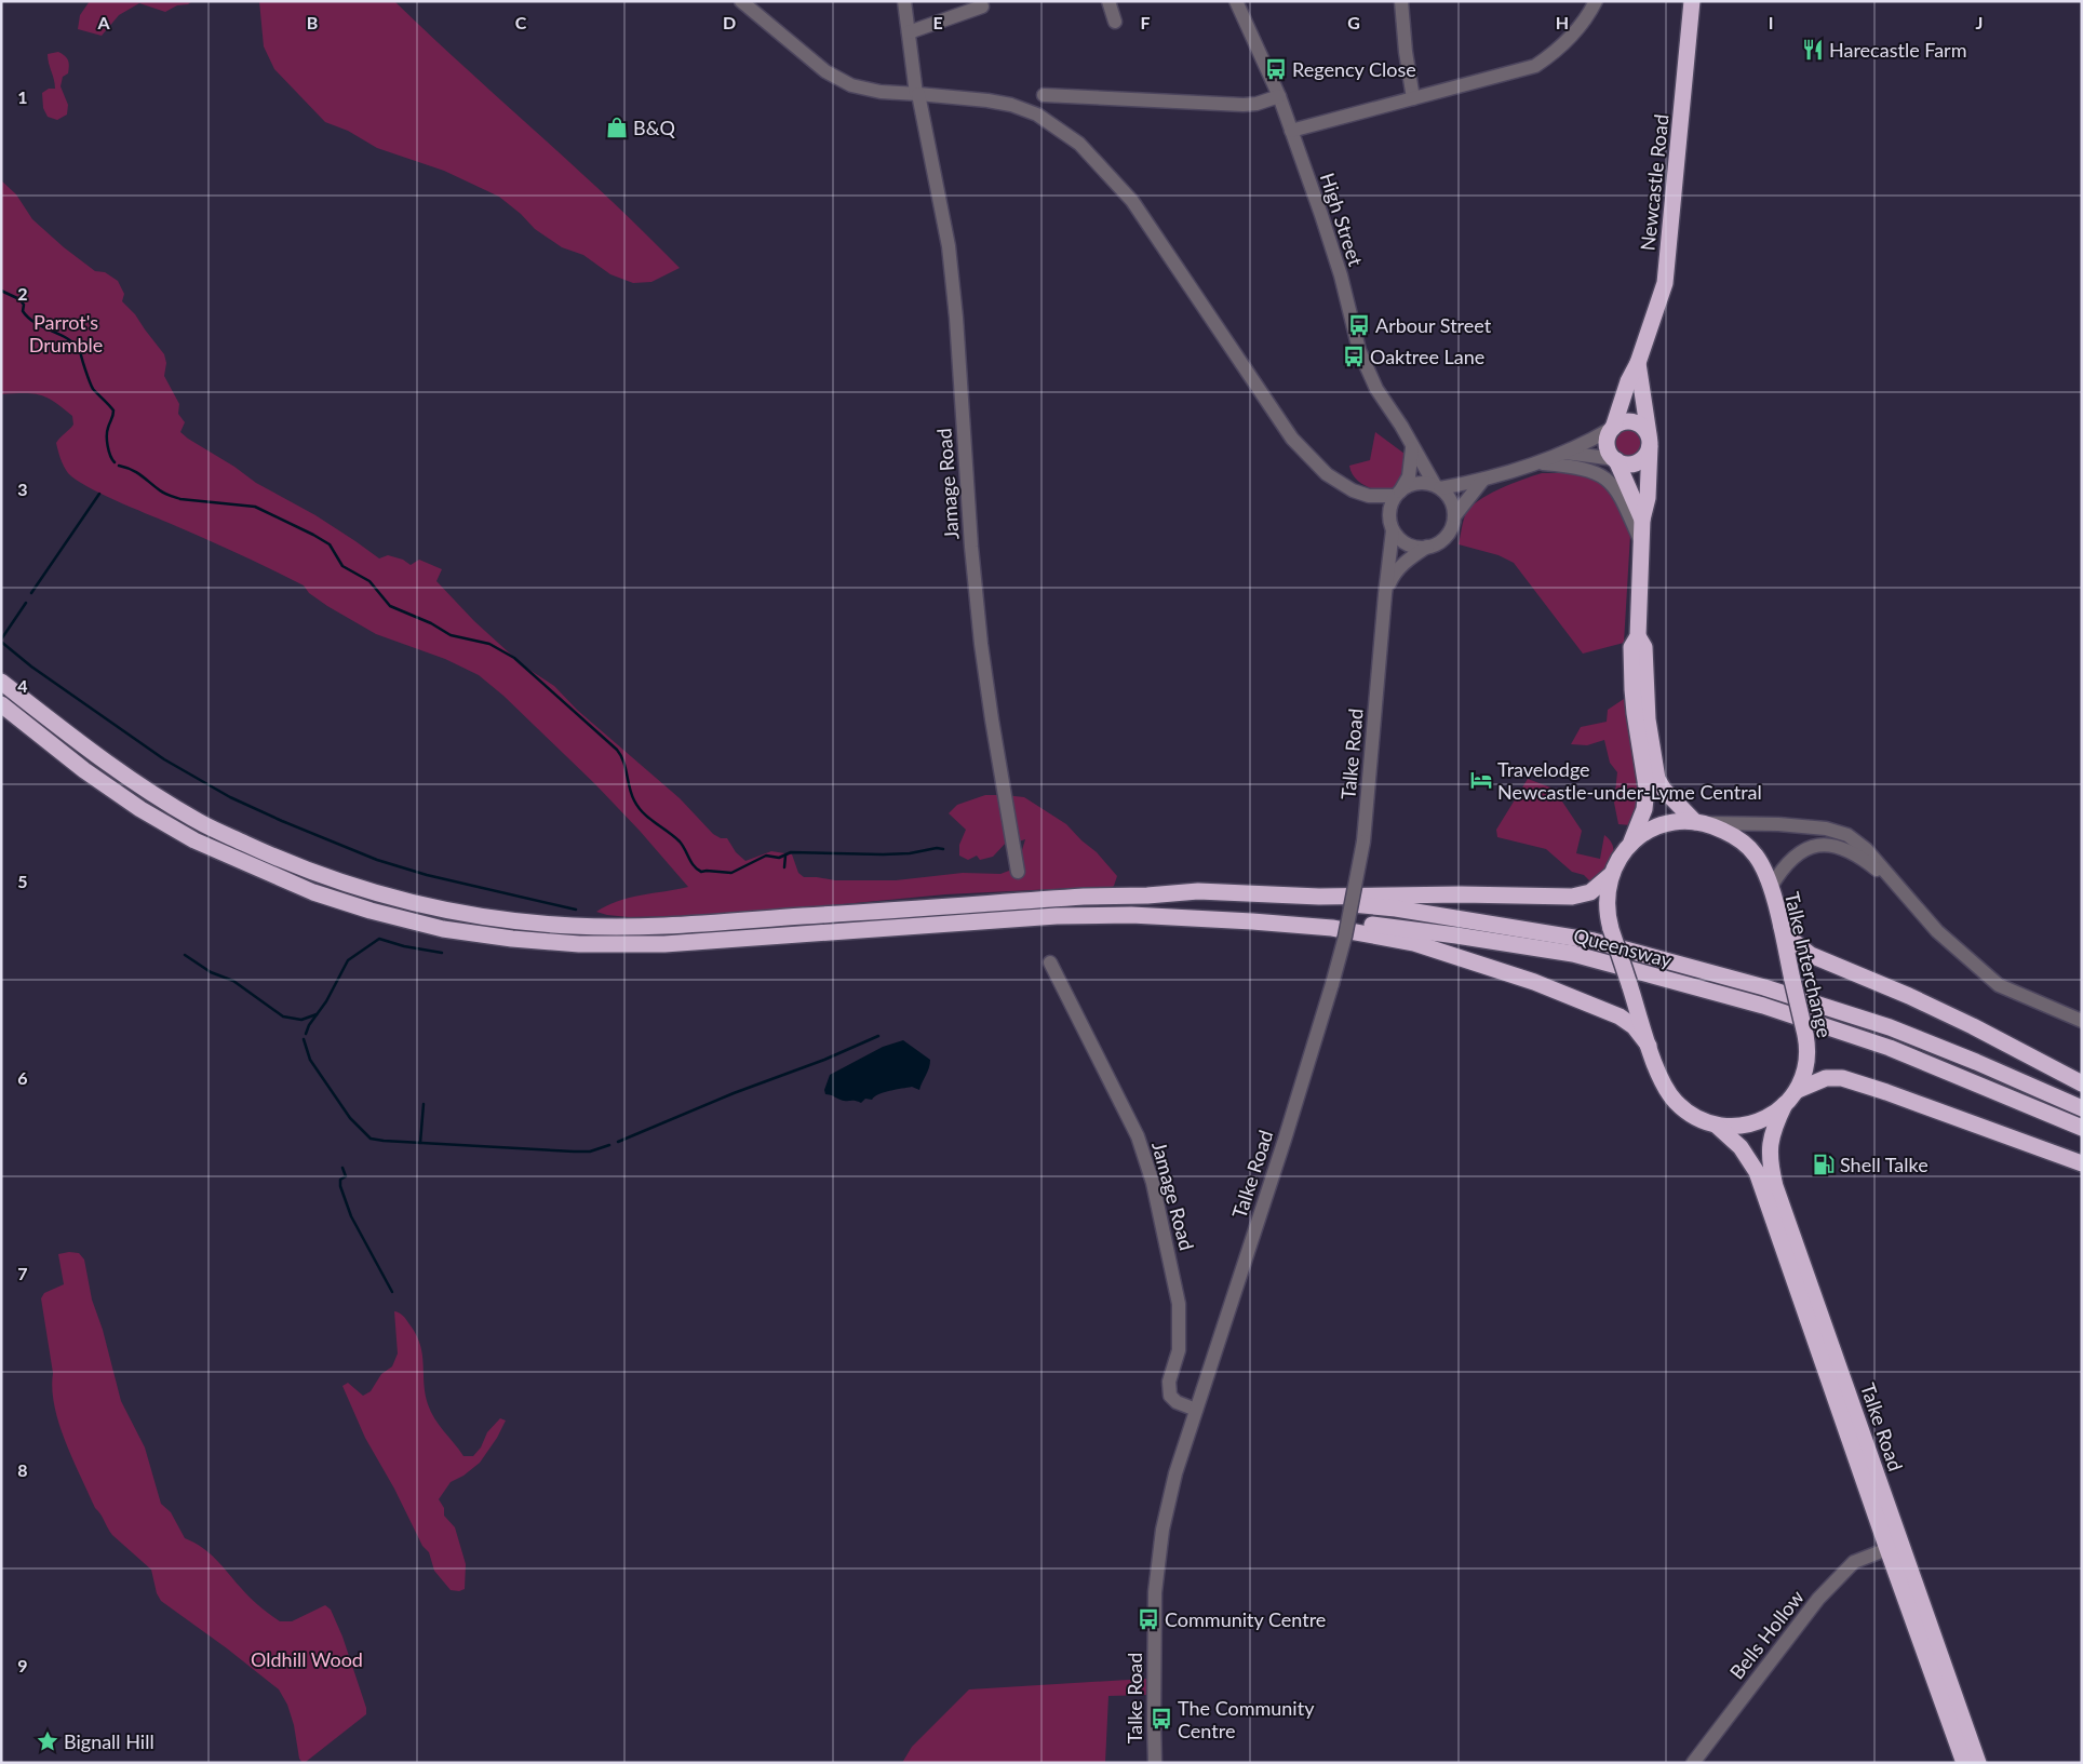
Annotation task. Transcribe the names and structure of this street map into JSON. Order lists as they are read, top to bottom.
{
  "streets": {
    "highway": [
      "Newcastle Road",
      "Talke Road",
      "Queensway",
      "Talke Interchange"
    ],
    "street": ["High Street", "Jamage Road", "Bells Hollow"]
  },
  "crossings": [
    ["Newcastle Road", "Talke Interchange"],
    ["High Street", "Talke Road"],
    ["Jamage Road", "Talke Road"],
    ["Talke Road", "Talke Interchange"],
    ["Talke Road", "Bells Hollow"]
  ],
  "parks": ["Parrot's Drumble", "Oldhill Wood"],
  "places": {
    "restaurant": ["Harecastle Farm"],
    "bus stop": [
      "Regency Close",
      "Arbour Street",
      "Oaktree Lane",
      "Community Centre",
      "The Community Centre"
    ],
    "shop": ["B&Q"],
    "hotel": ["Travelodge Newcastle-under-Lyme Central"],
    "fuel station": ["Shell Talke"],
    "place": ["Bignall Hill"]
  },
  "grid": {
    "columns": [
      "A",
      "B",
      "C",
      "D",
      "E",
      "F",
      "G",
      "H",
      "I",
      "J"
    ],
    "rows": [
      "1",
      "2",
      "3",
      "4",
      "5",
      "6",
      "7",
      "8",
      "9"
    ]
  }
}
